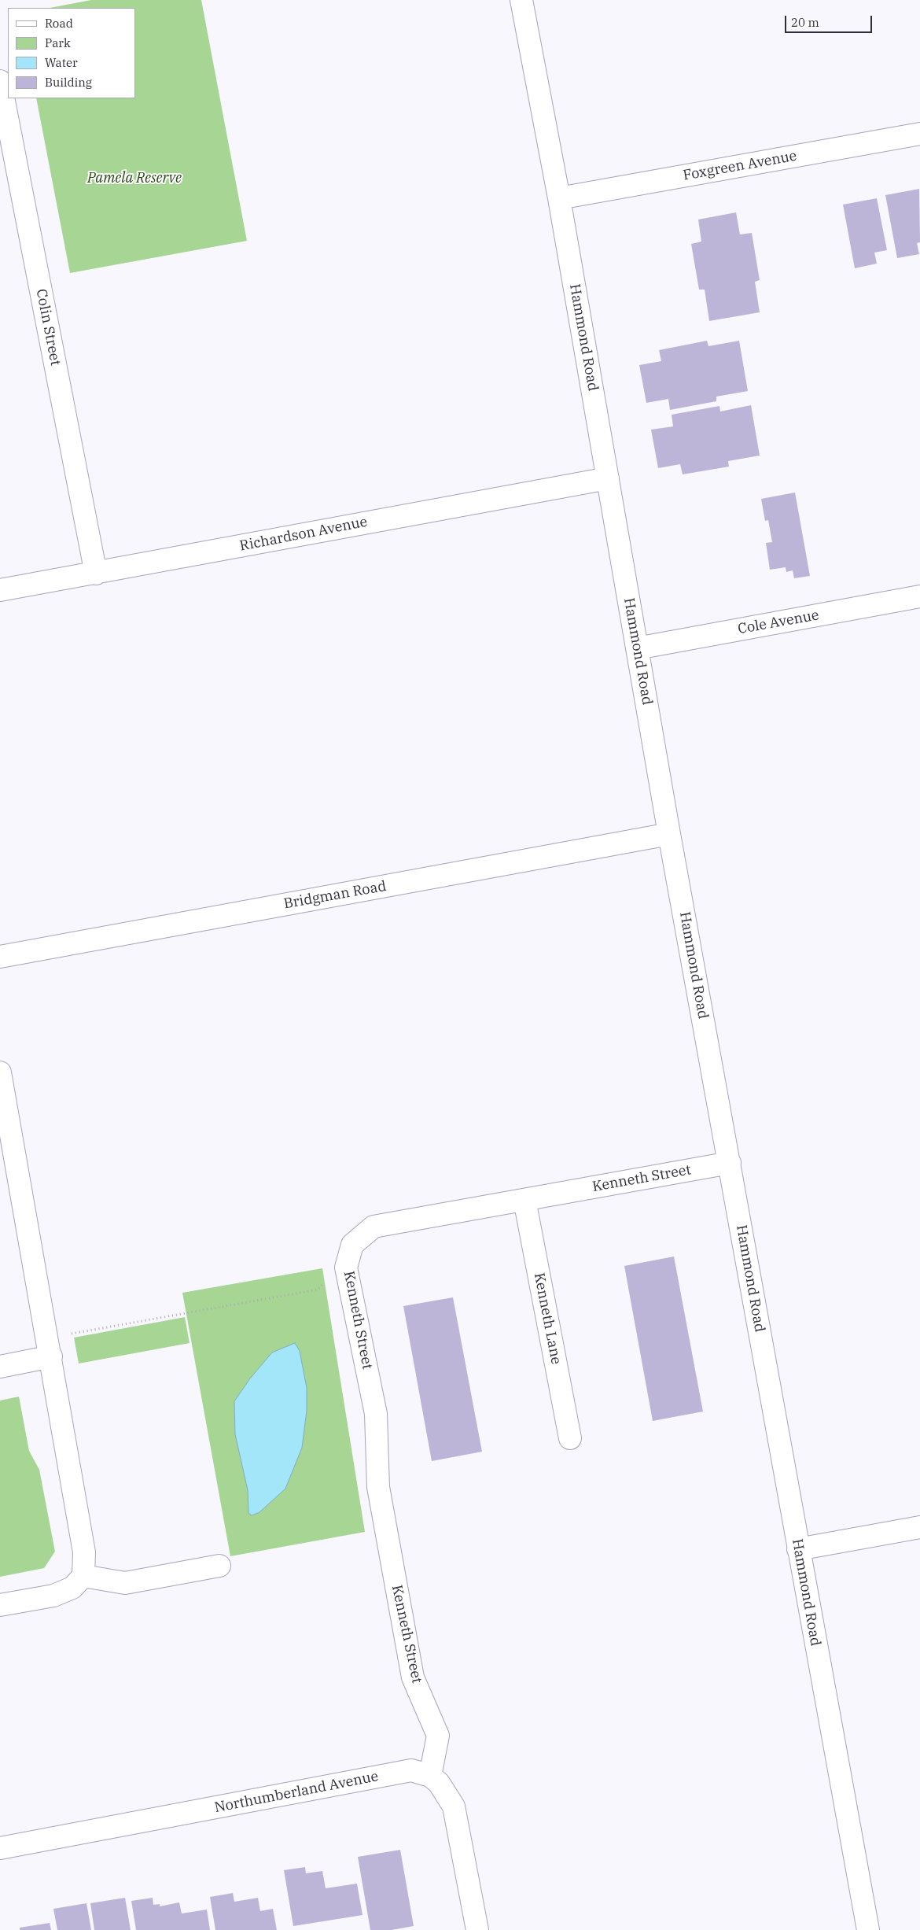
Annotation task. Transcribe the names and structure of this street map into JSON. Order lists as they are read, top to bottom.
{
  "streets": {
    "street": [
      "Foxgreen Avenue",
      "Colin Street",
      "Hammond Road",
      "Richardson Avenue",
      "Cole Avenue",
      "Bridgman Road",
      "Kenneth Street",
      "Kenneth Lane",
      "Northumberland Avenue"
    ]
  },
  "crossings": [
    ["Foxgreen Avenue", "Hammond Road"],
    ["Colin Street", "Richardson Avenue"],
    ["Hammond Road", "Richardson Avenue"],
    ["Hammond Road", "Cole Avenue"],
    ["Hammond Road", "Bridgman Road"],
    ["Hammond Road", "Kenneth Street"],
    ["Kenneth Street", "Kenneth Lane"],
    ["Kenneth Street", "Northumberland Avenue"]
  ],
  "parks": ["Pamela Reserve"],
  "legend": [
    "Road",
    "Park",
    "Water",
    "Building"
  ],
  "scale_bar": "20 m"
}
